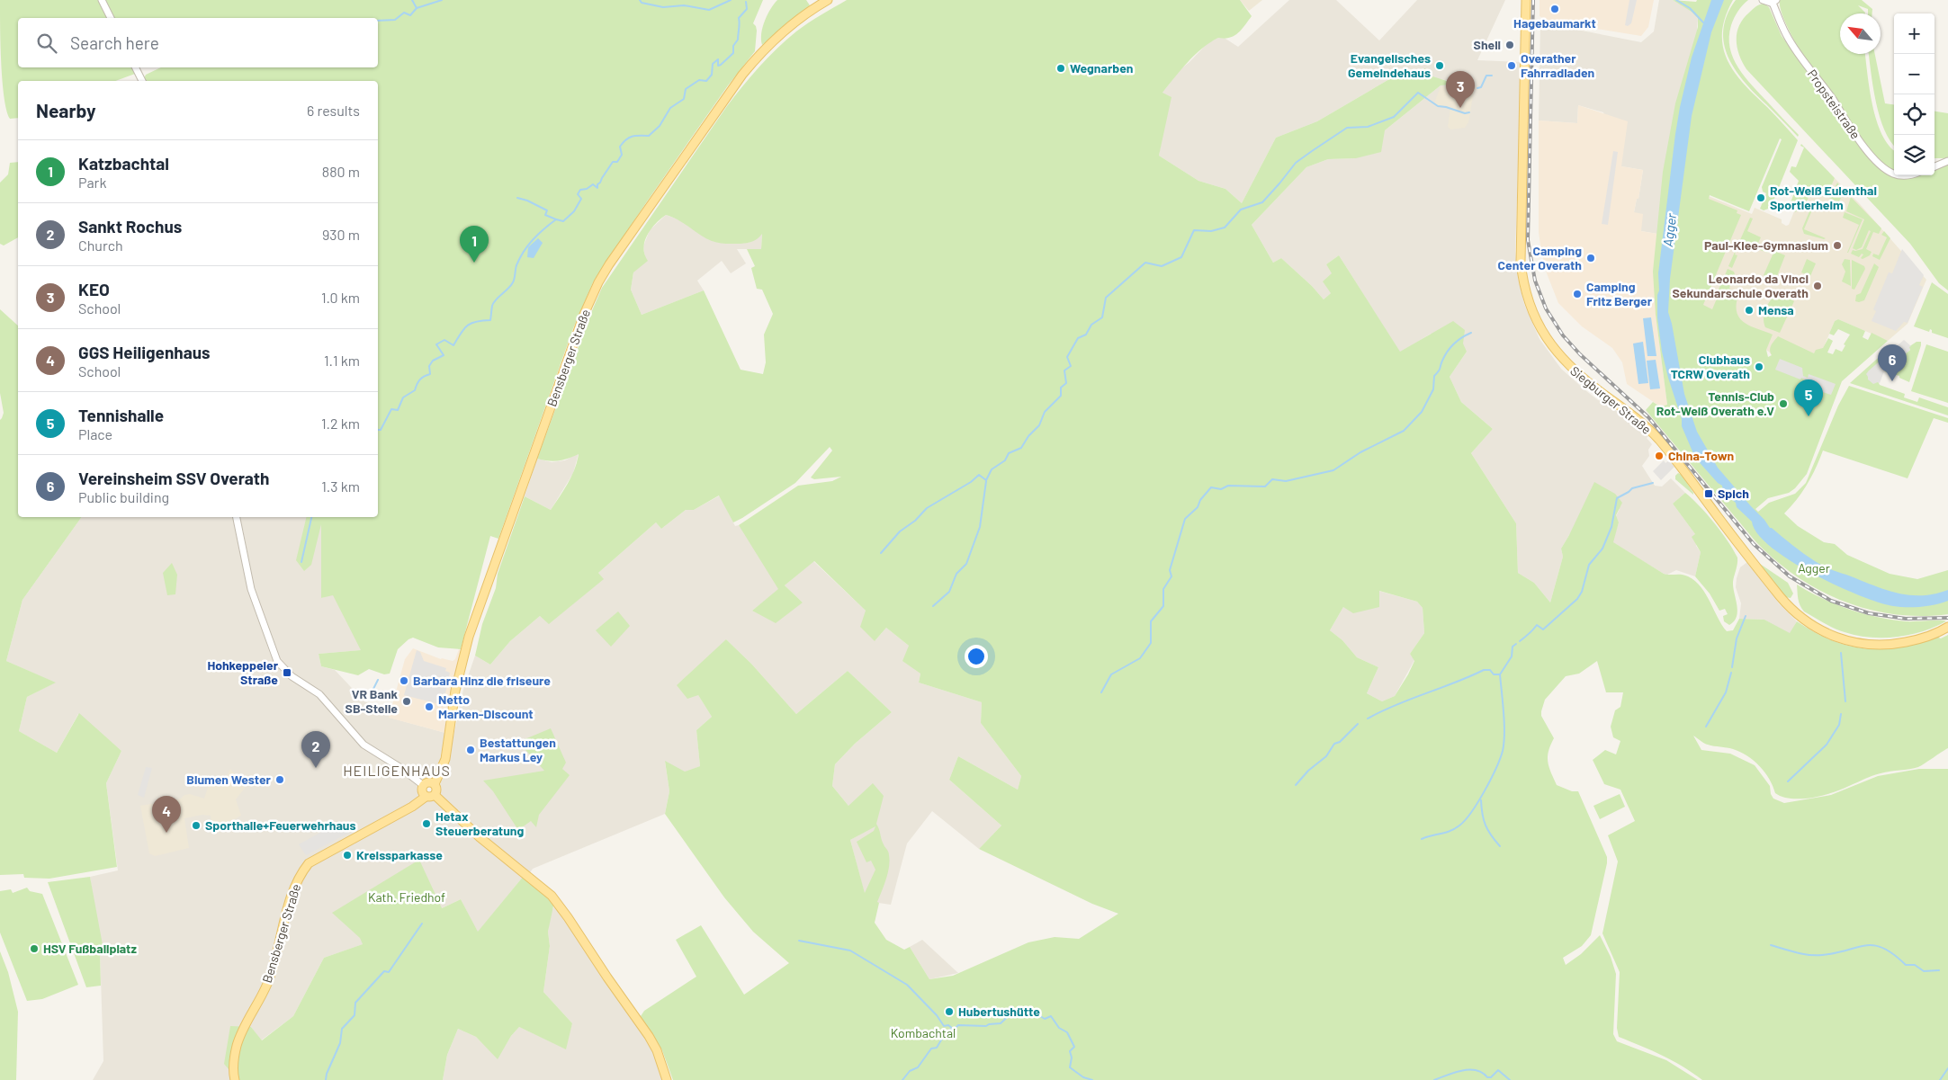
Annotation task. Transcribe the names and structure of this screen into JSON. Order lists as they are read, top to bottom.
{
  "streets": {
    "main road": ["Bensberger Straße", "Siegburger Straße"],
    "street": ["Propsteistraße"]
  },
  "districts": ["HEILIGENHAUS"],
  "water": ["Agger"],
  "parks": ["Agger", "Kath. Friedhof", "Kombachtal"],
  "places": {
    "other": [
      "Hagebaumarkt",
      "Shell",
      "Evangelisches Gemeindehaus",
      "Overather Fahrradladen",
      "Wegnarben",
      "Rot-Weiß Eulenthal Sportlerheim",
      "Paul-Klee-Gymnasium",
      "Camping Center Overath",
      "Leonardo da Vinci Sekundarschule Overath",
      "Camping Fritz Berger",
      "Mensa",
      "Clubhaus TCRW Overath",
      "Tennis-Club Rot-Weiß Overath e.V",
      "China-Town",
      "Barbara Hinz die friseure",
      "VR Bank SB-Stelle",
      "Netto Marken-Discount",
      "Bestattungen Markus Ley",
      "Blumen Wester",
      "Hetax Steuerberatung",
      "Sporthalle+Feuerwehrhaus",
      "Kreissparkasse",
      "HSV Fußballplatz",
      "Hubertushütte"
    ],
    "transit": ["Spich", "Hohkeppeler Straße"]
  },
  "north": "top left",
  "page": {
    "map_buttons": ["+", "−"],
    "search": "Search here",
    "pins": [
      "3",
      "1",
      "6",
      "5",
      "2",
      "4"
    ],
    "heading": ["Nearby", "6 results"],
    "list": [
      {
        "mark": "1",
        "name": "Katzbachtal",
        "note": "Park",
        "value": "880 m"
      },
      {
        "mark": "2",
        "name": "Sankt Rochus",
        "note": "Church",
        "value": "930 m"
      },
      {
        "mark": "3",
        "name": "KEO",
        "note": "School",
        "value": "1.0 km"
      },
      {
        "mark": "4",
        "name": "GGS Heiligenhaus",
        "note": "School",
        "value": "1.1 km"
      },
      {
        "mark": "5",
        "name": "Tennishalle",
        "note": "Place",
        "value": "1.2 km"
      },
      {
        "mark": "6",
        "name": "Vereinsheim SSV Overath",
        "note": "Public building",
        "value": "1.3 km"
      }
    ]
  }
}
